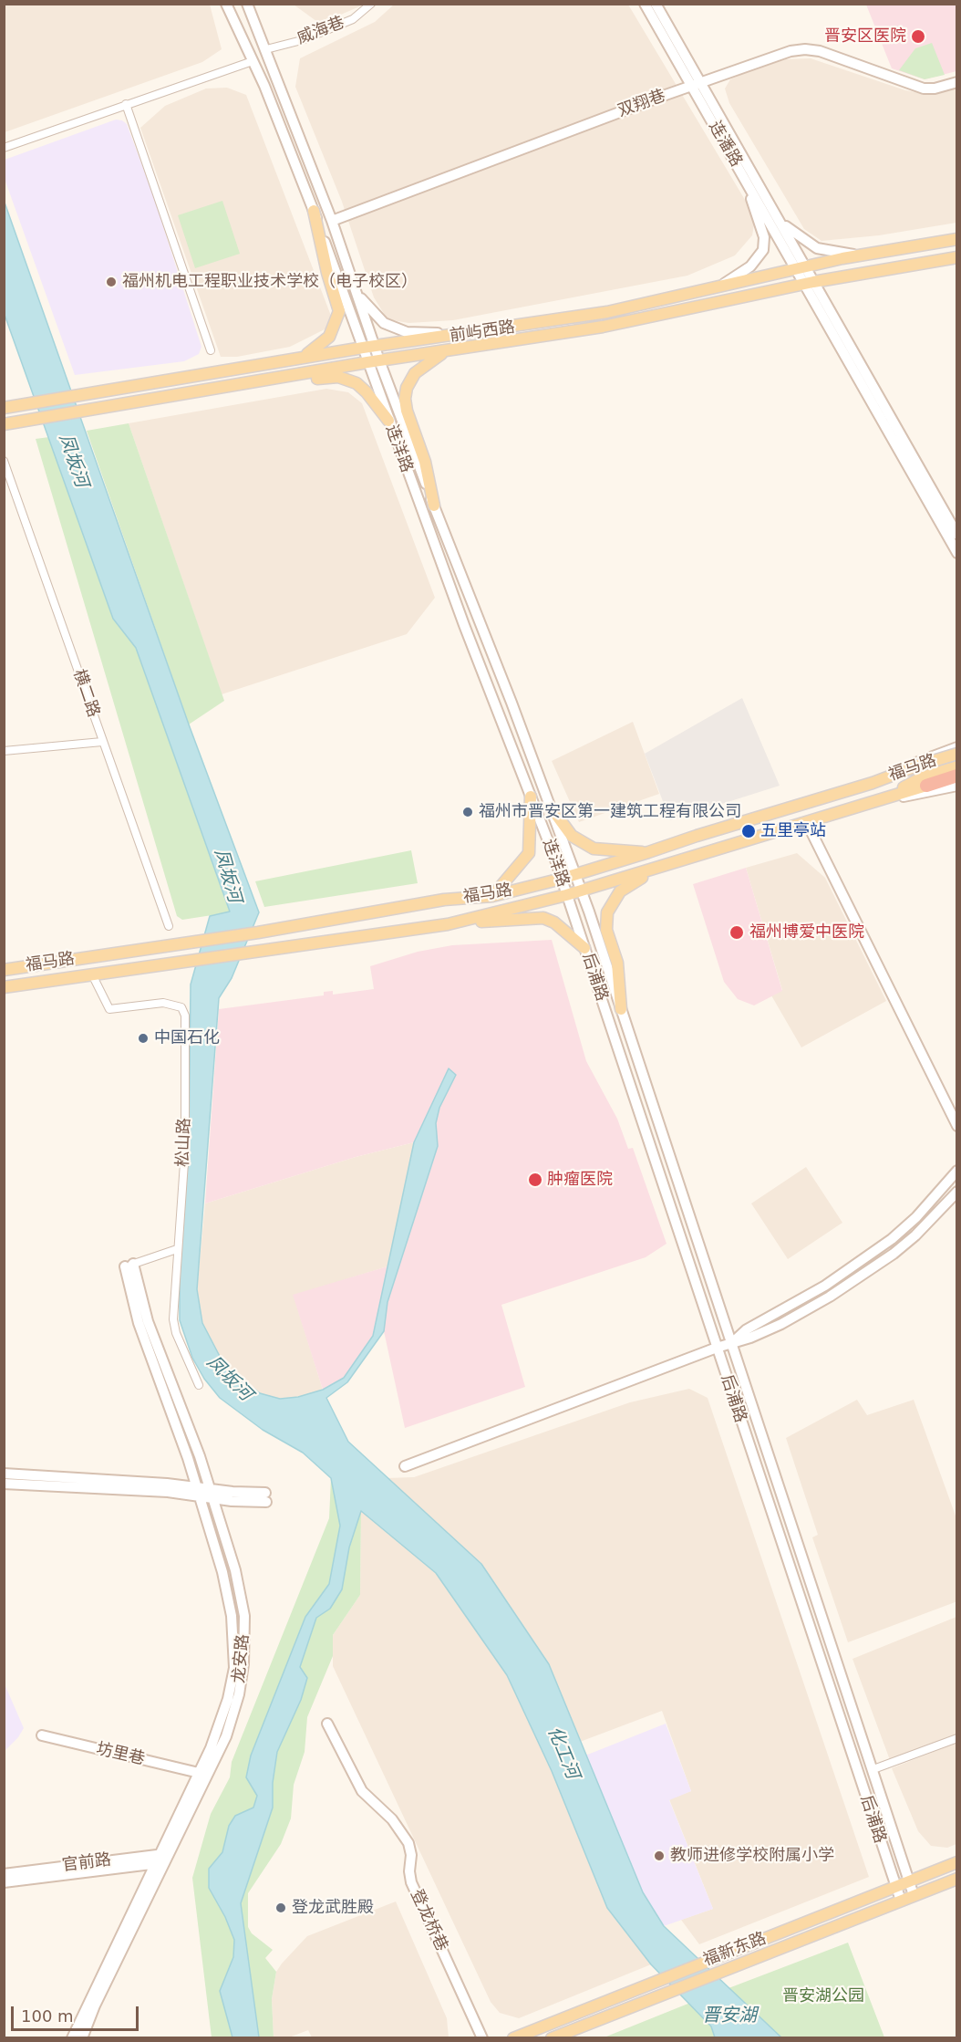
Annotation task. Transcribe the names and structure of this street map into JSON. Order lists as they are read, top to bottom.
{
  "streets": {
    "main road": [
      "双翔巷",
      "连潘路",
      "前屿西路",
      "连洋路",
      "福马路",
      "后浦路",
      "龙安路",
      "坊里巷",
      "官前路",
      "登龙桥巷",
      "福新东路"
    ],
    "street": ["威海巷", "横二路", "松山路"]
  },
  "crossings": [
    ["威海巷", "连洋路"],
    ["双翔巷", "连潘路"],
    ["双翔巷", "连洋路"],
    ["连潘路", "前屿西路"],
    ["前屿西路", "连洋路"],
    ["连洋路", "福马路"],
    ["连洋路", "后浦路"],
    ["福马路", "后浦路"],
    ["福马路", "松山路"],
    ["后浦路", "福新东路"],
    ["龙安路", "坊里巷"],
    ["龙安路", "官前路"]
  ],
  "water": ["凤坂河", "化工河", "晋安湖"],
  "parks": ["晋安湖公园"],
  "places": [
    "晋安区医院",
    "福州机电工程职业技术学校（电子校区）",
    "福州市晋安区第一建筑工程有限公司",
    "五里亭站",
    "福州博爱中医院",
    "中国石化",
    "肿瘤医院",
    "教师进修学校附属小学",
    "登龙武胜殿"
  ],
  "scale_bar": "100 m"
}
